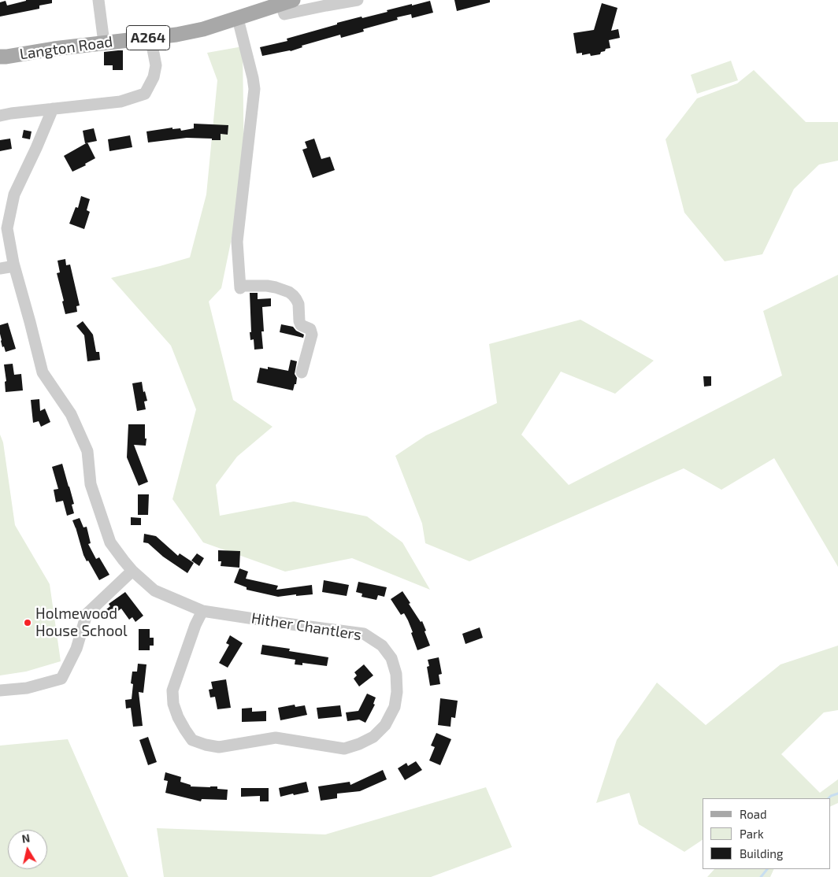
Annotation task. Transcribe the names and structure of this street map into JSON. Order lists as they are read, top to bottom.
{
  "streets": {
    "main road": ["A264", "Langton Road"],
    "street": ["Hither Chantlers"]
  },
  "places": ["Holmewood House School"],
  "legend": ["Road", "Park", "Building"],
  "north": "top"
}
